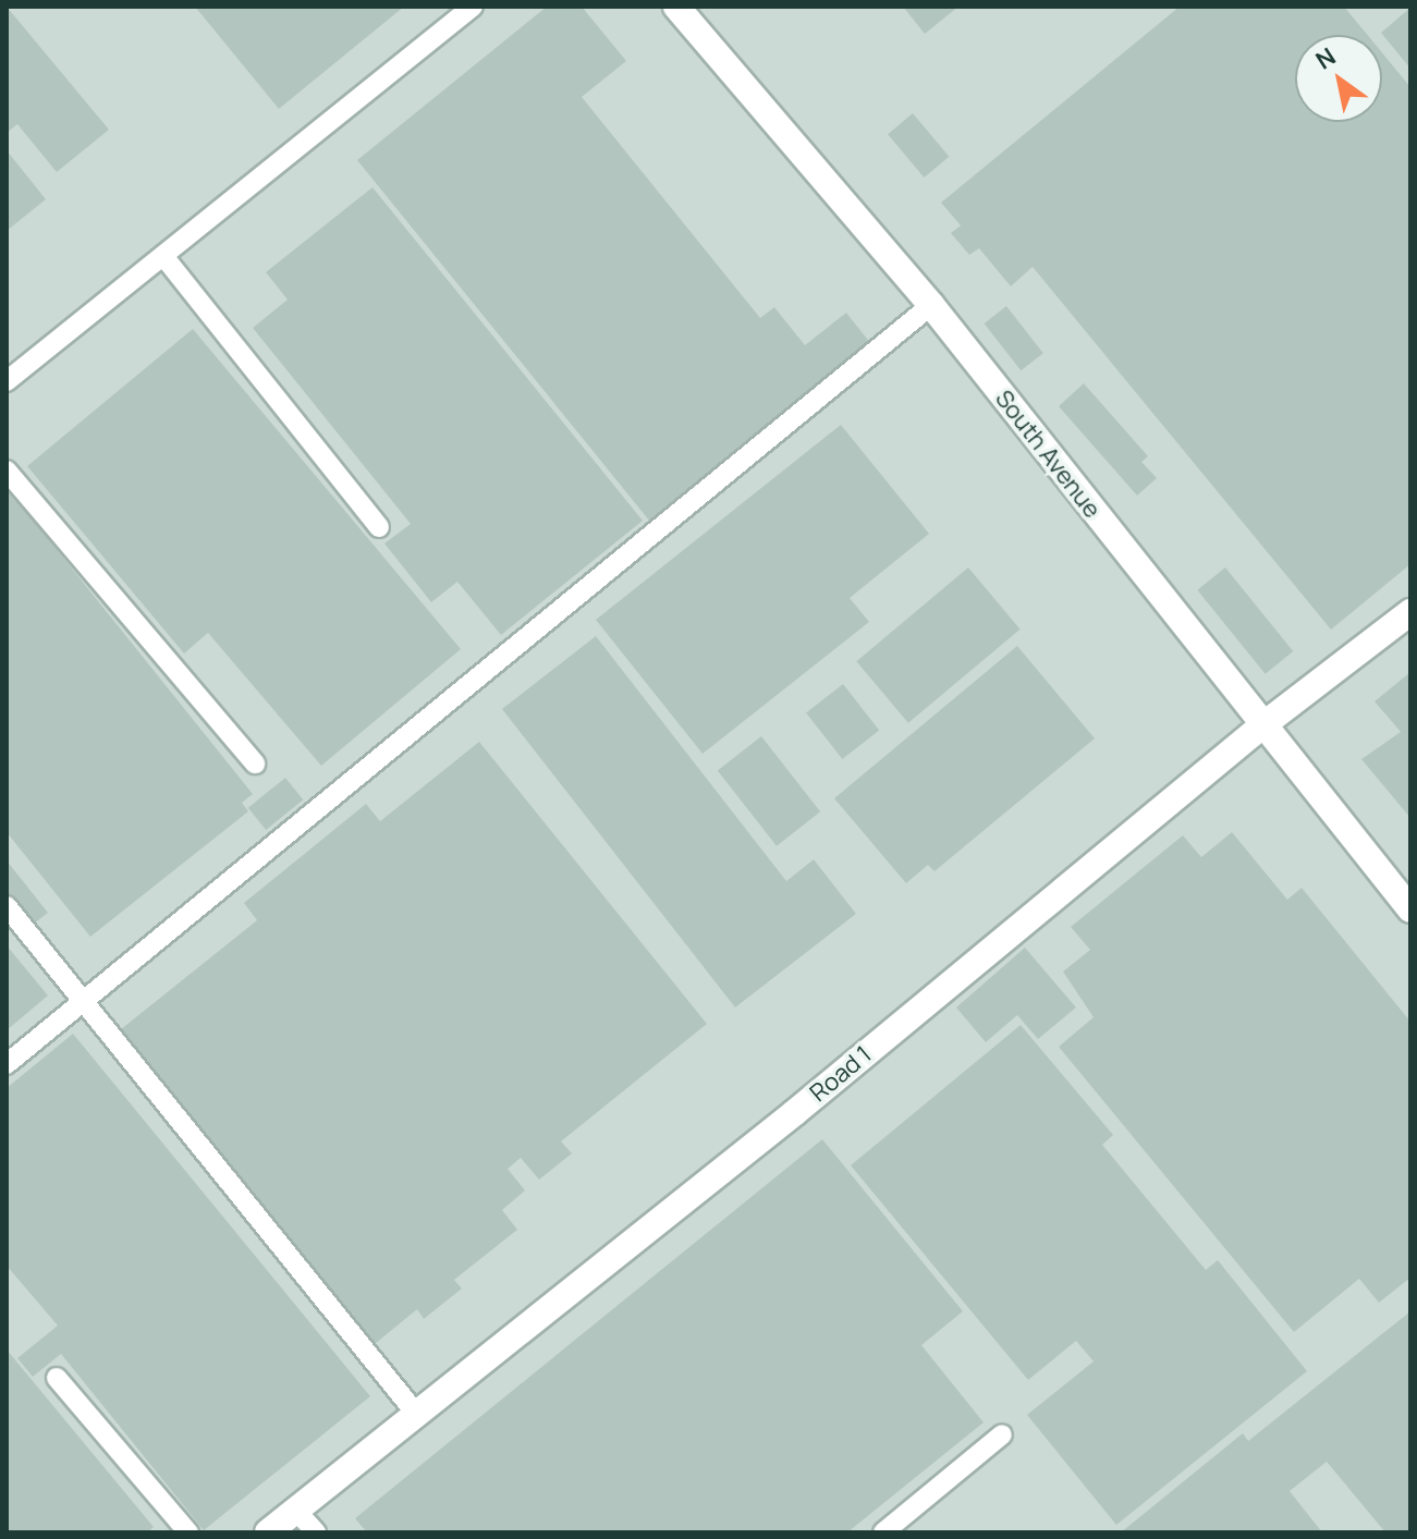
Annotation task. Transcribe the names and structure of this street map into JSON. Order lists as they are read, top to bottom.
{
  "streets": {
    "street": ["South Avenue", "Road 1"]
  },
  "crossings": [
    ["South Avenue", "Road 1"]
  ],
  "north": "top left"
}
